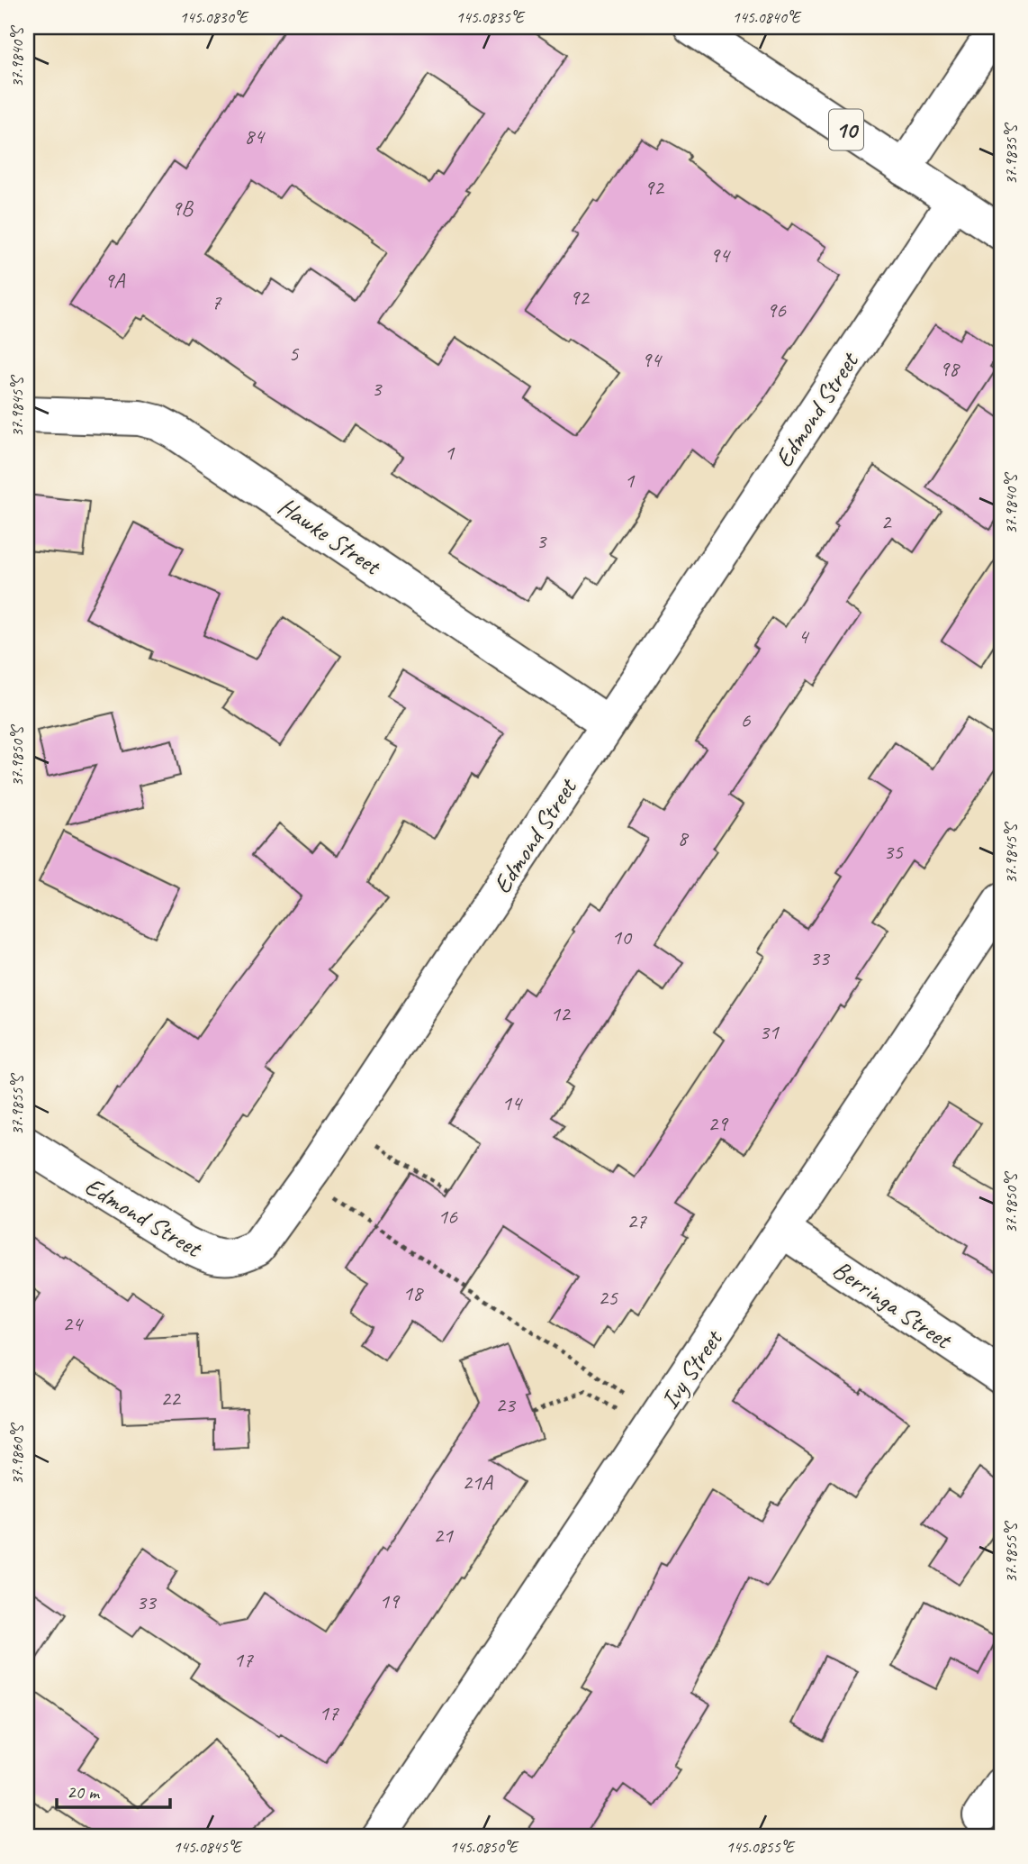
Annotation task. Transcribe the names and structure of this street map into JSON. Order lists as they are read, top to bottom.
{
  "streets": {
    "main road": [
      "10",
      "Edmond Street",
      "Hawke Street",
      "Berringa Street",
      "Ivy Street"
    ]
  },
  "crossings": [
    ["10", "Edmond Street"],
    ["Edmond Street", "Hawke Street"],
    ["Berringa Street", "Ivy Street"]
  ],
  "house_numbers": [
    "84",
    "92",
    "9B",
    "94",
    "9A",
    "92",
    "7",
    "96",
    "5",
    "94",
    "98",
    "3",
    "1",
    "1",
    "2",
    "3",
    "4",
    "6",
    "8",
    "35",
    "10",
    "33",
    "12",
    "31",
    "14",
    "29",
    "16",
    "27",
    "18",
    "25",
    "24",
    "22",
    "23",
    "21A",
    "21",
    "19",
    "33",
    "17",
    "17"
  ],
  "scale_bar": "20 m",
  "coordinates": [
    "145.0830°E",
    "145.0835°E",
    "145.0840°E",
    "37.9840°S",
    "37.9835°S",
    "37.9845°S",
    "37.9850°S",
    "37.9855°S",
    "37.9860°S",
    "145.0845°E",
    "145.0850°E",
    "145.0855°E"
  ]
}
